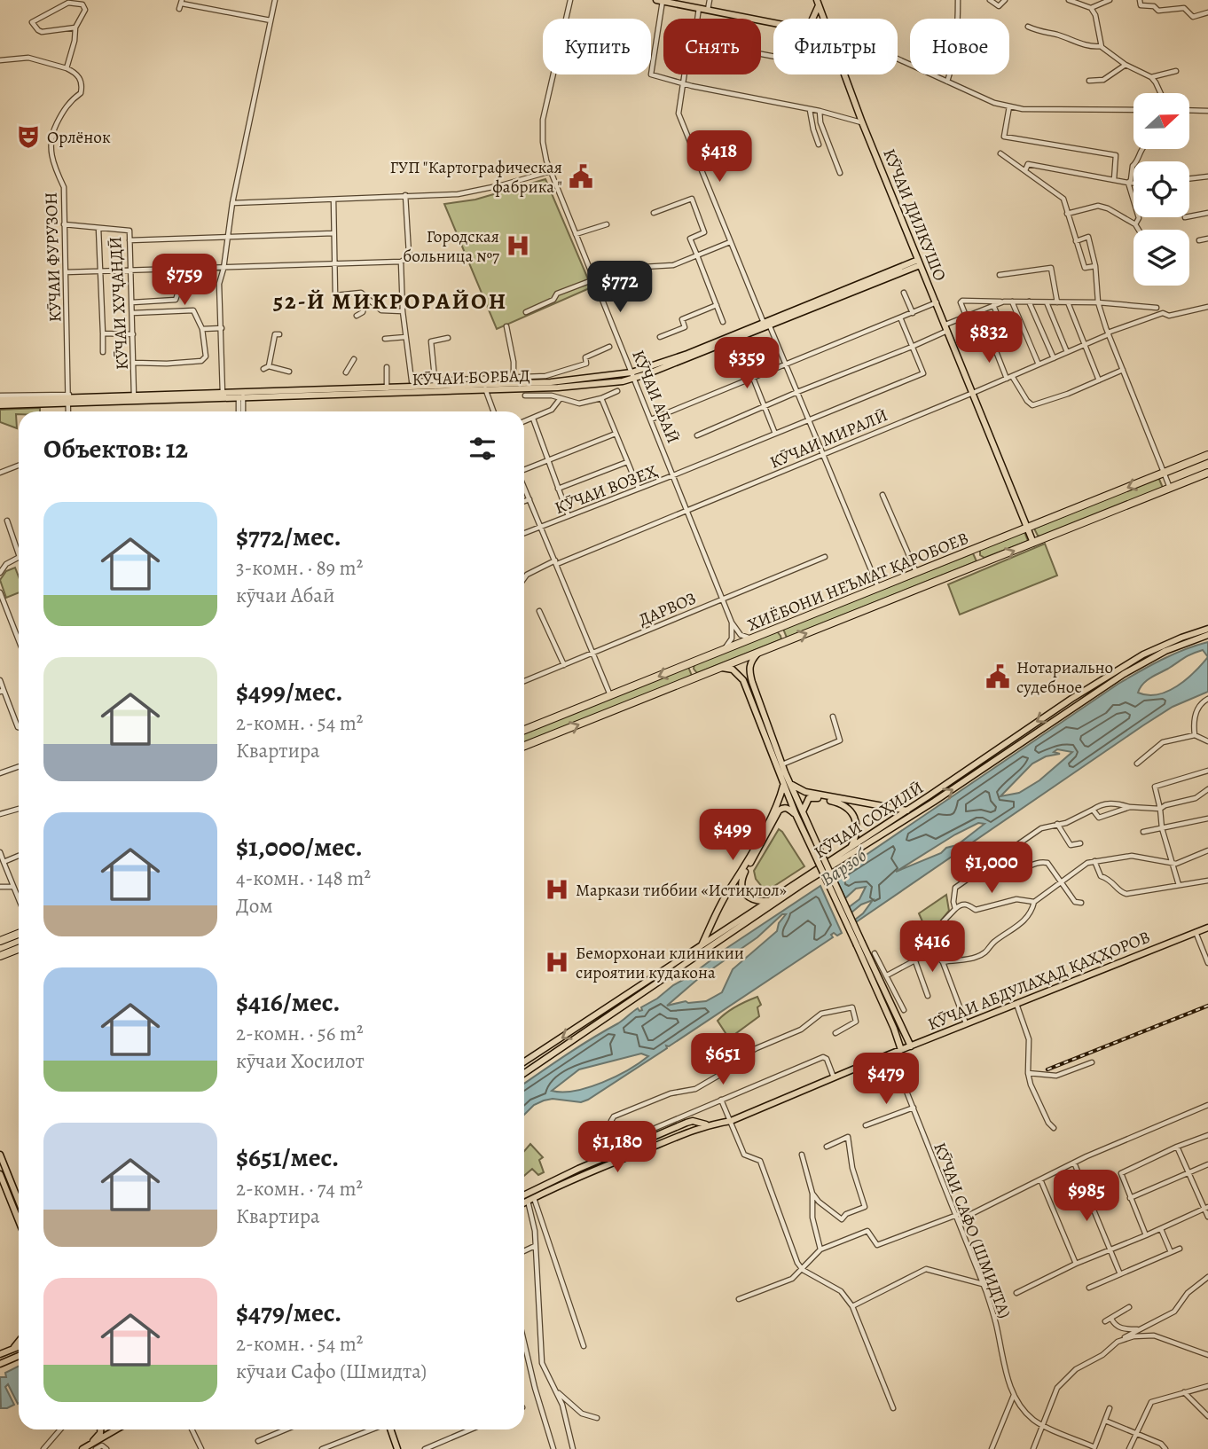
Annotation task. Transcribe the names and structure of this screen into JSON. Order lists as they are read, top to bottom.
{
  "streets": {
    "highway": ["ХИЁБОНИ НЕЪМАТ ҚАРОБОЕВ"],
    "main road": [
      "КӮЧАИ ДИЛКУШО",
      "КӮЧАИ БОРБАД",
      "КӮЧАИ СОҲИЛӢ",
      "КӮЧАИ АБДУЛАҲАД ҚАҲҲОРОВ"
    ],
    "street": [
      "КӮЧАИ ФУРУЗОН",
      "КӮЧАИ ХУҶАНДӢ",
      "КӮЧАИ АБАӢ",
      "КӮЧАИ МИРАЛӢ",
      "КӮЧАИ ВОЗЕҲ",
      "ДАРВОЗ",
      "КӮЧАИ САФО (ШМИДТА)"
    ]
  },
  "crossings": [
    ["КӮЧАИ ДИЛКУШО", "КӮЧАИ БОРБАД"],
    ["КӮЧАИ ДИЛКУШО", "КӮЧАИ МИРАЛӢ"],
    ["КӮЧАИ ДИЛКУШО", "ХИЁБОНИ НЕЪМАТ ҚАРОБОЕВ"],
    ["КӮЧАИ ФУРУЗОН", "КӮЧАИ ХУҶАНДӢ"],
    ["КӮЧАИ ФУРУЗОН", "КӮЧАИ БОРБАД"],
    ["КӮЧАИ ХУҶАНДӢ", "КӮЧАИ БОРБАД"],
    ["КӮЧАИ БОРБАД", "КӮЧАИ АБАӢ"],
    ["КӮЧАИ АБАӢ", "КӮЧАИ МИРАЛӢ"],
    ["КӮЧАИ АБАӢ", "КӮЧАИ ВОЗЕҲ"],
    ["КӮЧАИ АБАӢ", "ДАРВОЗ"],
    ["КӮЧАИ АБДУЛАҲАД ҚАҲҲОРОВ", "КӮЧАИ САФО (ШМИДТА)"]
  ],
  "districts": ["52-Й МИКРОРАЙОН"],
  "water": ["Варзоб"],
  "places": {
    "theatre": ["Орлёнок"],
    "public building": ["ГУП \"Картографическая фабрика \"", "Нотариально судебное"],
    "hospital": ["Городская больница №7", "Маркази тиббии «Истиқлол»", "Беморхонаи клиникии сироятии кудакона"]
  },
  "north": "right",
  "page": {
    "chip": [
      "Купить",
      "Снять",
      "Фильтры",
      "Новое"
    ],
    "price": [
      "$418",
      "$759",
      "$772",
      "$832",
      "$359",
      "$499",
      "$1,000",
      "$416",
      "$651",
      "$479",
      "$1,180",
      "$985"
    ],
    "heading": "Объектов: 12",
    "list": [
      {
        "name": "$772/мес.",
        "note": "3-комн. · 89 m² · кӯчаи Абаӣ"
      },
      {
        "name": "$499/мес.",
        "note": "2-комн. · 54 m² · Квартира"
      },
      {
        "name": "$1,000/мес.",
        "note": "4-комн. · 148 m² · Дом"
      },
      {
        "name": "$416/мес.",
        "note": "2-комн. · 56 m² · кӯчаи Хосилот"
      },
      {
        "name": "$651/мес.",
        "note": "2-комн. · 74 m² · Квартира"
      },
      {
        "name": "$479/мес.",
        "note": "2-комн. · 54 m² · кӯчаи Сафо (Шмидта)"
      }
    ]
  }
}
